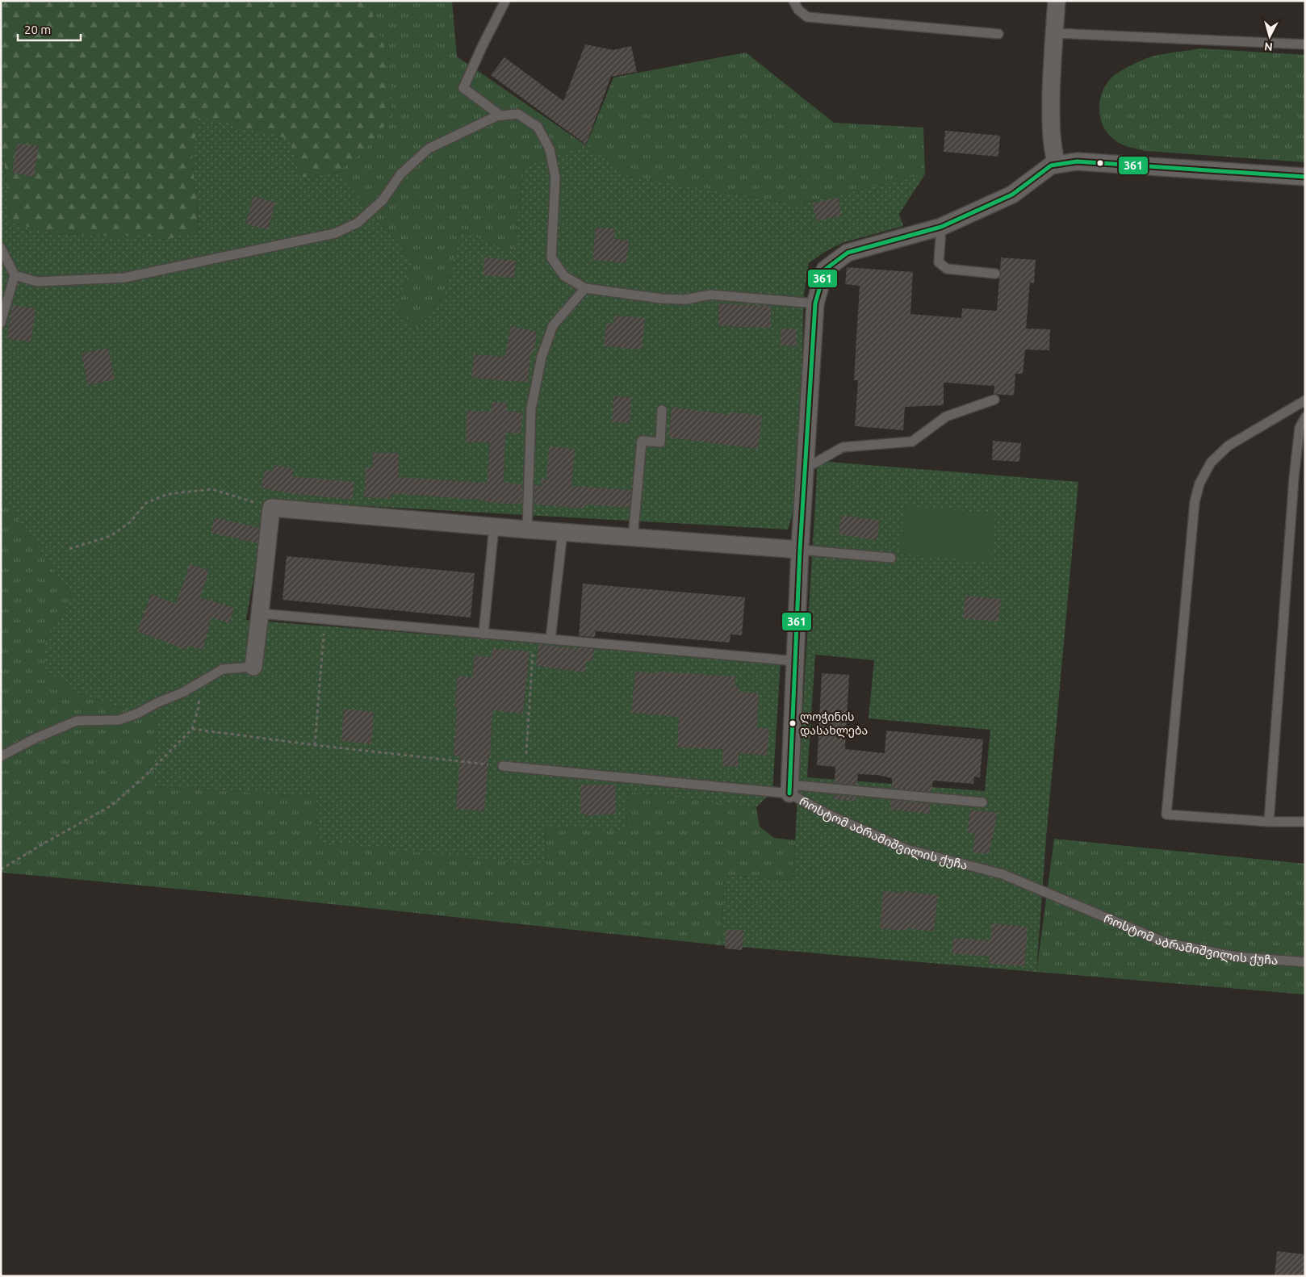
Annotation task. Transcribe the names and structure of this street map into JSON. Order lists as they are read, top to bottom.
{
  "streets": {
    "street": ["როსტომ აბრამიშვილის ქუჩა"]
  },
  "places": ["ლოჭინის დასახლება"],
  "lines": ["transit line 361"],
  "scale_bar": "20 m",
  "north": "bottom"
}
